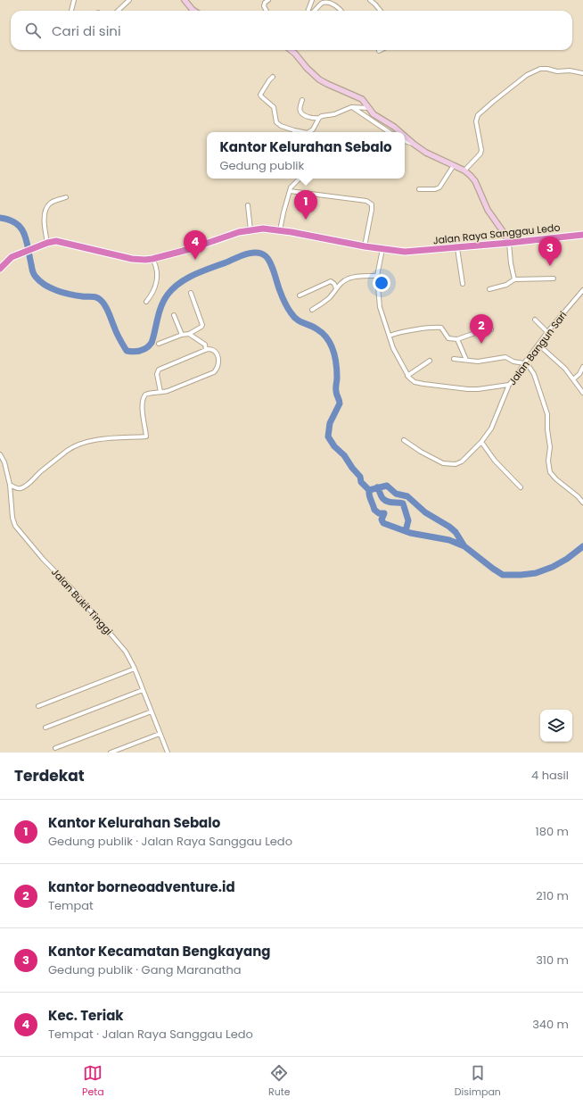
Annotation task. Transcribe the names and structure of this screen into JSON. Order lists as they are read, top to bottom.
{
  "streets": {
    "highway": ["Jalan Raya Sanggau Ledo"],
    "street": ["Jalan Bangun Sari", "Jalan Bukit Tinggi"]
  },
  "page": {
    "search": "Cari di sini",
    "popup": ["Kantor Kelurahan Sebalo", "Gedung publik"],
    "pins": [
      "1",
      "4",
      "3",
      "2"
    ],
    "heading": ["Terdekat", "4 hasil"],
    "list": [
      {
        "mark": "1",
        "name": "Kantor Kelurahan Sebalo",
        "note": "Gedung publik · Jalan Raya Sanggau Ledo",
        "value": "180 m"
      },
      {
        "mark": "2",
        "name": "kantor borneoadventure.id",
        "note": "Tempat",
        "value": "210 m"
      },
      {
        "mark": "3",
        "name": "Kantor Kecamatan Bengkayang",
        "note": "Gedung publik · Gang Maranatha",
        "value": "310 m"
      },
      {
        "mark": "4",
        "name": "Kec. Teriak",
        "note": "Tempat · Jalan Raya Sanggau Ledo",
        "value": "340 m"
      }
    ],
    "nav": ["Peta", "Rute", "Disimpan"]
  }
}
